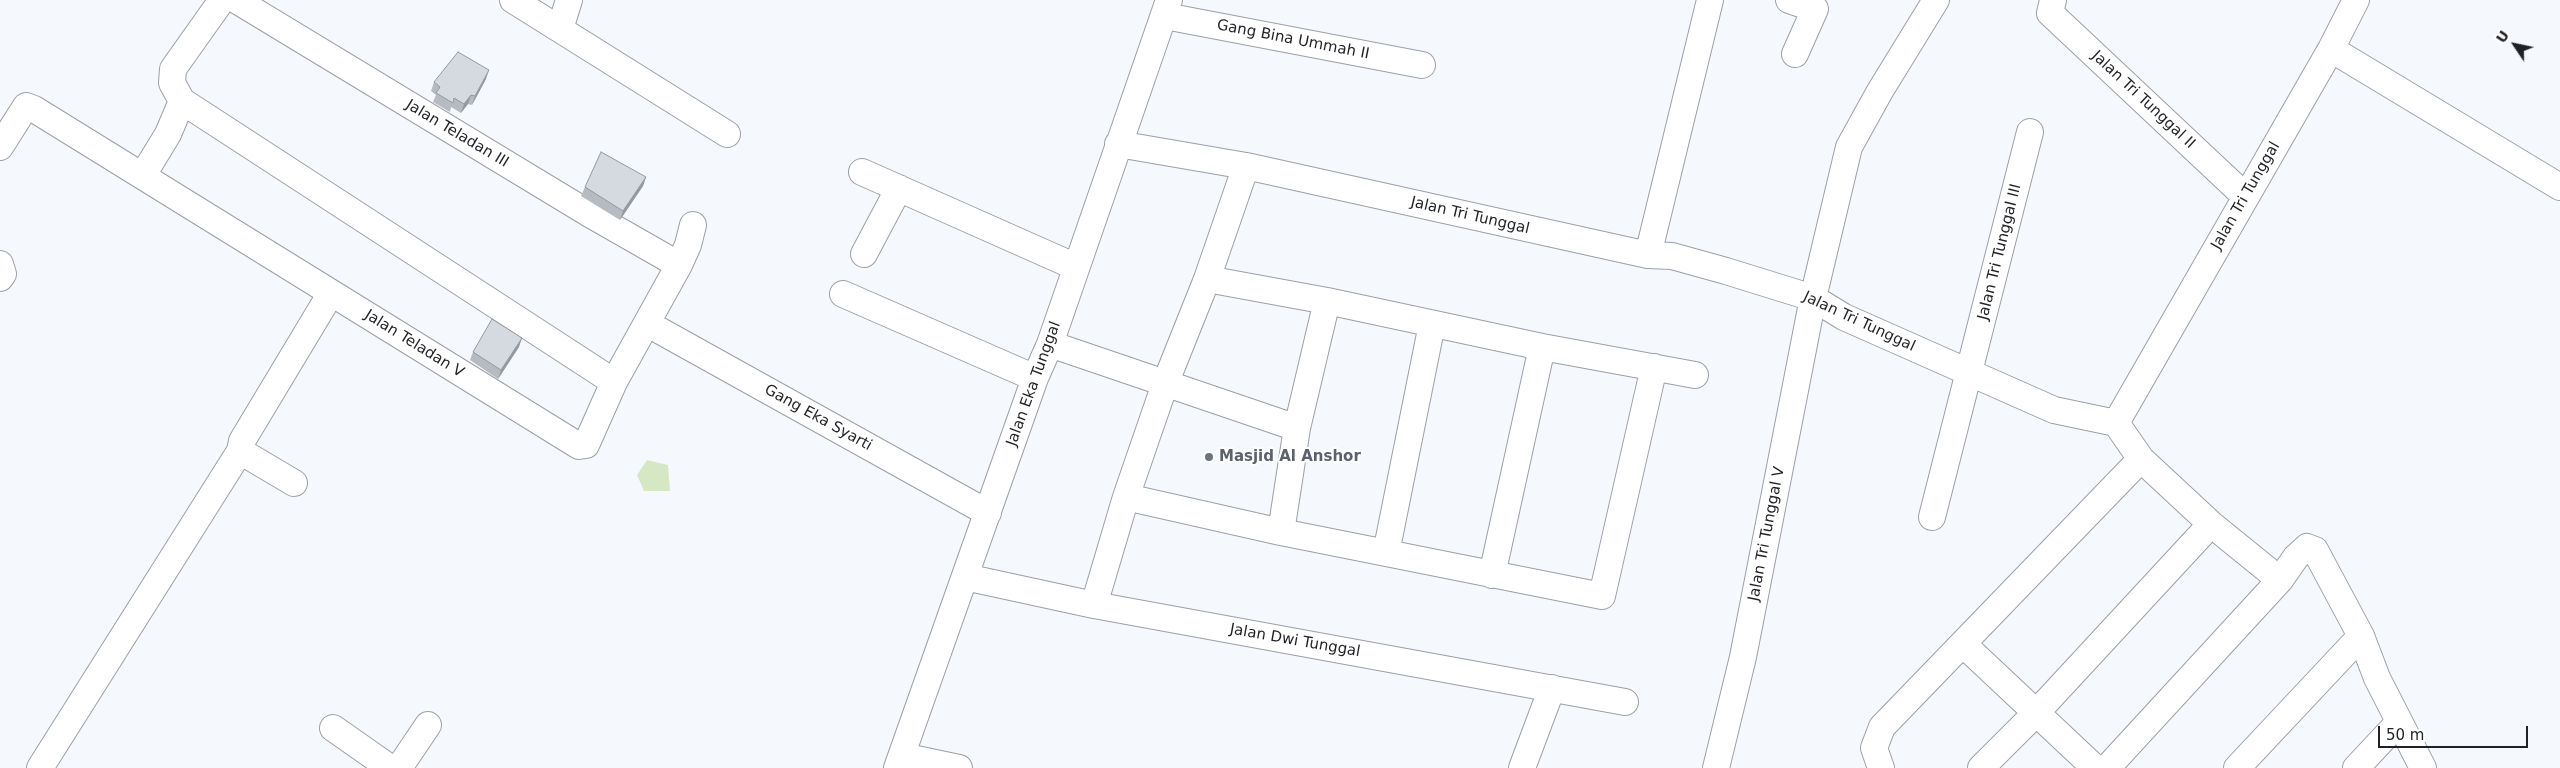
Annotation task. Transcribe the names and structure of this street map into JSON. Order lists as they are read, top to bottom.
{
  "streets": {
    "street": [
      "Gang Bina Ummah II",
      "Jalan Tri Tunggal II",
      "Jalan Teladan III",
      "Jalan Tri Tunggal",
      "Jalan Tri Tunggal III",
      "Jalan Teladan V",
      "Jalan Eka Tunggal",
      "Gang Eka Syarti",
      "Jalan Tri Tunggal V",
      "Jalan Dwi Tunggal"
    ]
  },
  "crossings": [
    ["Gang Bina Ummah II", "Jalan Eka Tunggal"],
    ["Jalan Tri Tunggal II", "Jalan Tri Tunggal"],
    ["Jalan Teladan III", "Jalan Teladan V"],
    ["Jalan Tri Tunggal", "Jalan Tri Tunggal III"],
    ["Jalan Tri Tunggal", "Jalan Eka Tunggal"],
    ["Jalan Tri Tunggal", "Jalan Tri Tunggal V"],
    ["Jalan Teladan V", "Gang Eka Syarti"],
    ["Jalan Eka Tunggal", "Gang Eka Syarti"],
    ["Jalan Eka Tunggal", "Jalan Dwi Tunggal"]
  ],
  "places": ["Masjid Al Anshor"],
  "scale_bar": "50 m",
  "north": "top left"
}
